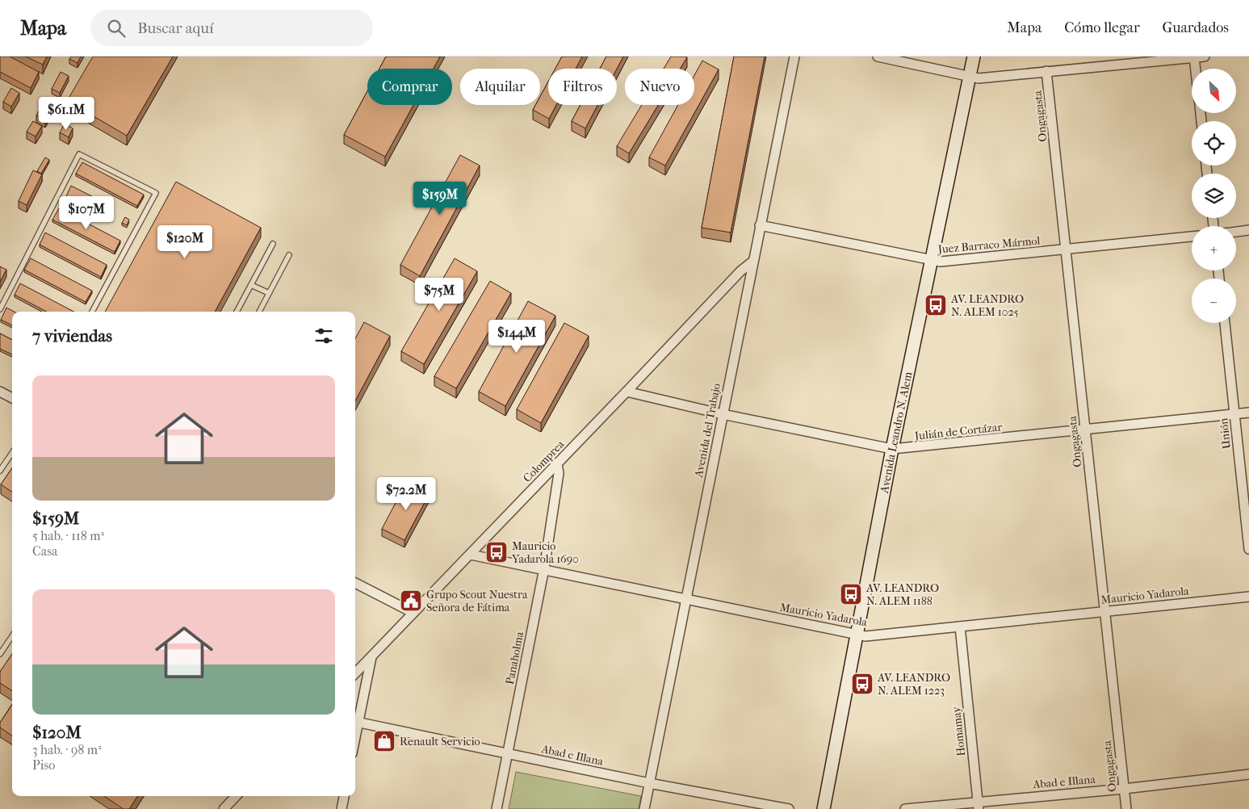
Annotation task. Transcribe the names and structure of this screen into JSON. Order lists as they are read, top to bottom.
{
  "streets": {
    "main road": ["Avenida Leandro N. Alem"],
    "street": [
      "Ongagasta",
      "Juez Barraco Mármol",
      "Avenida del Trabajo",
      "Julián de Cortázar",
      "Unión",
      "Colomprea",
      "Mauricio Yadarola",
      "Panaholma",
      "Homamay",
      "Abad e Illana"
    ]
  },
  "crossings": [
    ["Ongagasta", "Juez Barraco Mármol"],
    ["Ongagasta", "Julián de Cortázar"],
    ["Ongagasta", "Mauricio Yadarola"],
    ["Ongagasta", "Abad e Illana"],
    ["Juez Barraco Mármol", "Avenida del Trabajo"],
    ["Juez Barraco Mármol", "Avenida Leandro N. Alem"],
    ["Avenida del Trabajo", "Julián de Cortázar"],
    ["Avenida del Trabajo", "Colomprea"],
    ["Avenida del Trabajo", "Mauricio Yadarola"],
    ["Avenida del Trabajo", "Abad e Illana"],
    ["Julián de Cortázar", "Avenida Leandro N. Alem"],
    ["Julián de Cortázar", "Unión"],
    ["Julián de Cortázar", "Colomprea"],
    ["Avenida Leandro N. Alem", "Mauricio Yadarola"],
    ["Colomprea", "Mauricio Yadarola"],
    ["Colomprea", "Panaholma"],
    ["Mauricio Yadarola", "Panaholma"],
    ["Mauricio Yadarola", "Homamay"],
    ["Panaholma", "Abad e Illana"],
    ["Homamay", "Abad e Illana"]
  ],
  "places": {
    "bus stop": [
      "AV. LEANDRO N. ALEM 1025",
      "Mauricio Yadarola 1690",
      "AV. LEANDRO N. ALEM 1188",
      "AV. LEANDRO N. ALEM 1223"
    ],
    "public building": ["Grupo Scout Nuestra Señora de Fátima"],
    "shop": ["Renault Servicio"]
  },
  "north": "bottom right",
  "page": {
    "header": "Mapa",
    "search": "Buscar aquí",
    "nav": ["Mapa", "Cómo llegar", "Guardados"],
    "map_buttons": ["+", "−"],
    "chip": [
      "Comprar",
      "Alquilar",
      "Filtros",
      "Nuevo"
    ],
    "price": [
      "$61.1M",
      "$159M",
      "$107M",
      "$120M",
      "$75M",
      "$144M",
      "$72.2M"
    ],
    "heading": "7 viviendas",
    "list": [
      {
        "name": "$159M",
        "note": "5 hab. · 118 m² · Casa"
      },
      {
        "name": "$120M",
        "note": "3 hab. · 98 m² · Piso"
      }
    ]
  }
}
